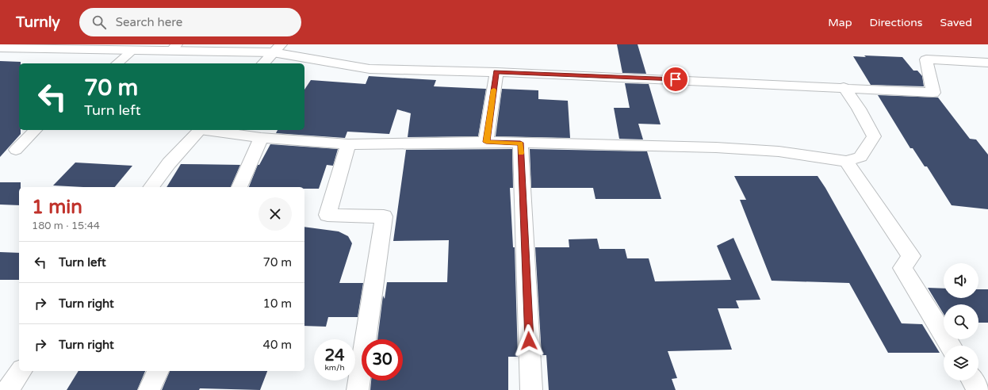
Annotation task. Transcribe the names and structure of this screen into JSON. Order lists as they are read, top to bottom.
{
  "page": {
    "header": "Turnly",
    "search": "Search here",
    "nav": ["Map", "Directions", "Saved"],
    "turn": ["70 m", "Turn left"],
    "heading": ["1 min", "180 m · 15:44"],
    "list": [
      {
        "name": "Turn left",
        "value": "70 m"
      },
      {
        "name": "Turn right",
        "value": "10 m"
      },
      {
        "name": "Turn right",
        "value": "40 m"
      }
    ],
    "speed": "24 km/h",
    "limit": "30"
  }
}
